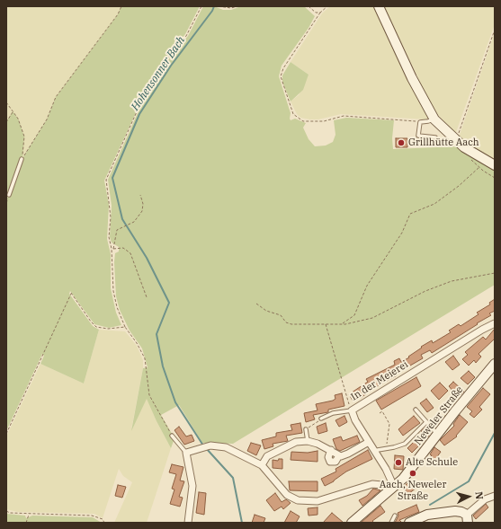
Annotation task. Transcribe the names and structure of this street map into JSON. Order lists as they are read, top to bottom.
{
  "streets": {
    "main road": ["Neweler Straße"],
    "street": ["In der Meierei"]
  },
  "crossings": [
    ["In der Meierei", "Neweler Straße"]
  ],
  "water": ["Hohensonner Bach"],
  "places": ["Grillhütte Aach", "Alte Schule", "Aach, Neweler Straße"],
  "north": "right"
}
